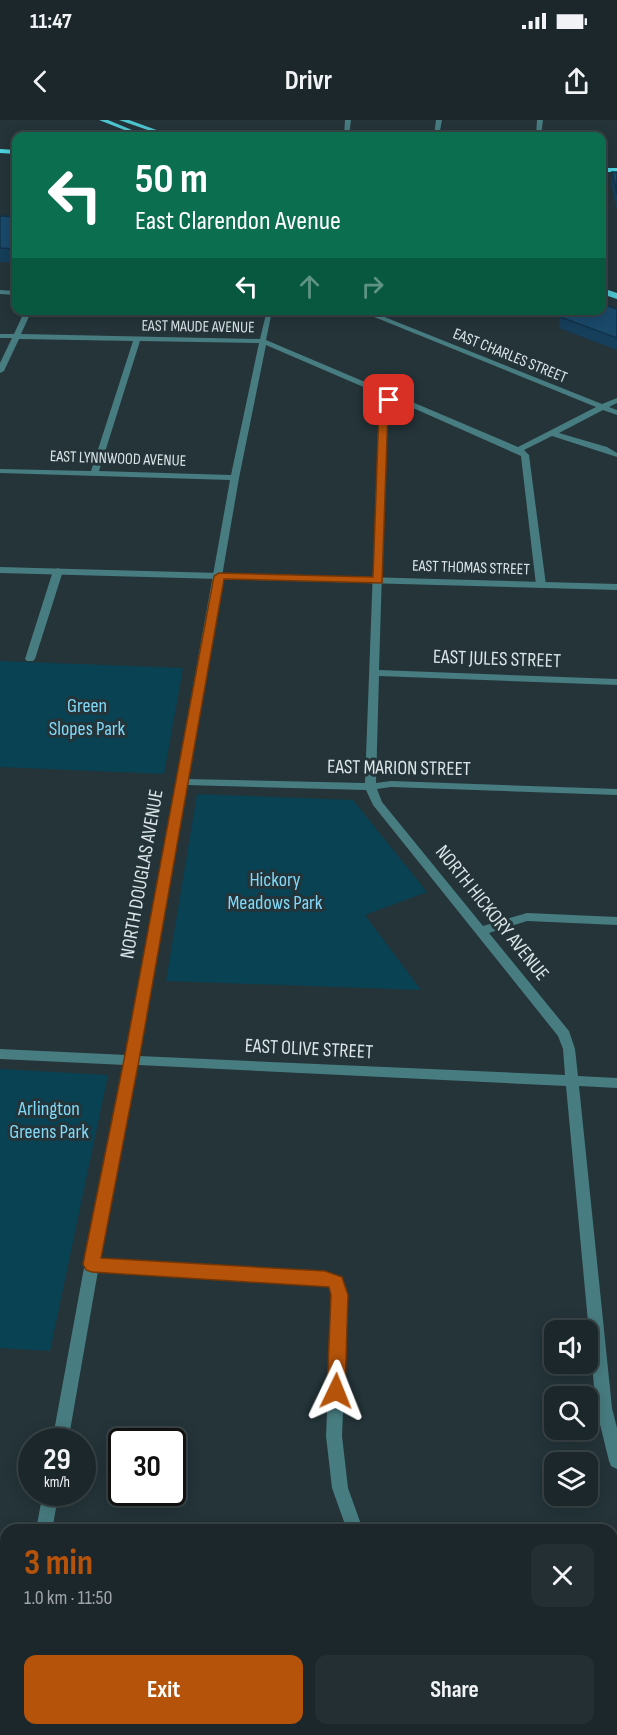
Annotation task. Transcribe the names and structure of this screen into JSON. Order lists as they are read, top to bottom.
{
  "streets": {
    "street": [
      "EAST MAUDE AVENUE",
      "EAST CHARLES STREET",
      "EAST LYNNWOOD AVENUE",
      "EAST THOMAS STREET",
      "EAST JULES STREET",
      "EAST MARION STREET",
      "NORTH DOUGLAS AVENUE",
      "NORTH HICKORY AVENUE",
      "EAST OLIVE STREET"
    ]
  },
  "crossings": [
    ["EAST MAUDE AVENUE", "NORTH DOUGLAS AVENUE"],
    ["EAST LYNNWOOD AVENUE", "NORTH DOUGLAS AVENUE"],
    ["EAST THOMAS STREET", "NORTH DOUGLAS AVENUE"],
    ["EAST MARION STREET", "NORTH DOUGLAS AVENUE"],
    ["EAST MARION STREET", "NORTH HICKORY AVENUE"],
    ["NORTH DOUGLAS AVENUE", "EAST OLIVE STREET"],
    ["NORTH HICKORY AVENUE", "EAST OLIVE STREET"]
  ],
  "parks": ["Green Slopes Park", "Hickory Meadows Park", "Arlington Greens Park"],
  "page": {
    "status": "11:47",
    "header": "Drivr",
    "turn": ["50 m", "East Clarendon Avenue"],
    "speed": "29 km/h",
    "limit": "30",
    "heading": ["3 min", "1.0 km · 11:50"],
    "buttons": ["Exit", "Share"]
  }
}
